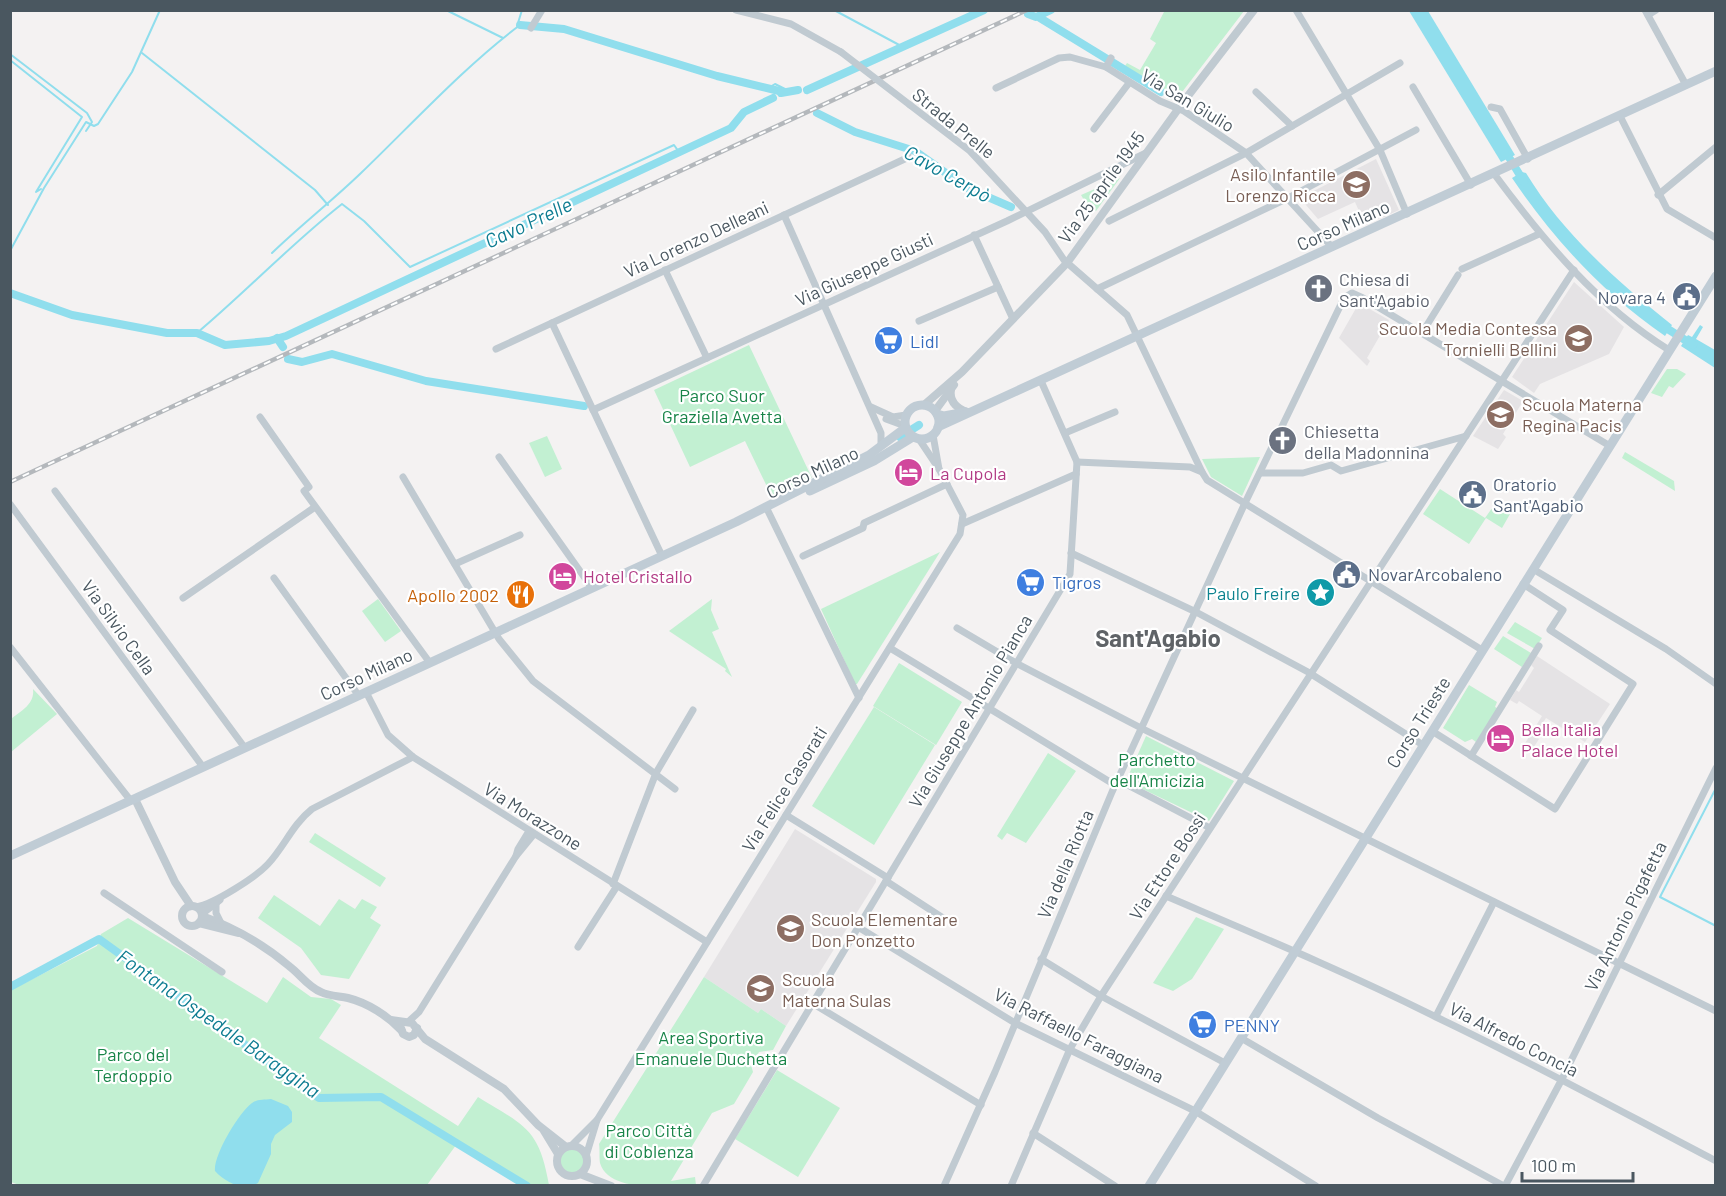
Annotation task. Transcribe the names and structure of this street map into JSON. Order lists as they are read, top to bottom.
{
  "streets": {
    "main road": ["Corso Milano", "Corso Trieste"],
    "street": [
      "Via San Giulio",
      "Strada Prelle",
      "Via 25 aprile 1945",
      "Via Lorenzo Delleani",
      "Via Giuseppe Giusti",
      "Via Silvio Cella",
      "Via Giuseppe Antonio Pianca",
      "Via Felice Casorati",
      "Via Morazzone",
      "Via della Riotta",
      "Via Ettore Bossi",
      "Via Antonio Pigafetta",
      "Via Raffaello Faraggiana",
      "Via Alfredo Concia"
    ]
  },
  "crossings": [
    ["Via San Giulio", "Via 25 aprile 1945"],
    ["Via San Giulio", "Corso Milano"],
    ["Strada Prelle", "Via 25 aprile 1945"],
    ["Strada Prelle", "Corso Milano"],
    ["Strada Prelle", "Via Giuseppe Giusti"],
    ["Via 25 aprile 1945", "Via Giuseppe Giusti"],
    ["Corso Milano", "Via Silvio Cella"],
    ["Corso Milano", "Via Morazzone"],
    ["Via Giuseppe Antonio Pianca", "Via Raffaello Faraggiana"],
    ["Corso Trieste", "Via Raffaello Faraggiana"],
    ["Corso Trieste", "Via Alfredo Concia"],
    ["Via Felice Casorati", "Via Morazzone"],
    ["Via della Riotta", "Via Raffaello Faraggiana"],
    ["Via Ettore Bossi", "Via Raffaello Faraggiana"],
    ["Via Ettore Bossi", "Via Alfredo Concia"],
    ["Via Antonio Pigafetta", "Via Alfredo Concia"]
  ],
  "districts": ["Sant'Agabio"],
  "water": ["Cavo Cerpò", "Cavo Prelle", "Fontana Ospedale Baraggina"],
  "parks": [
    "Parco Suor Graziella Avetta",
    "Parchetto dell'Amicizia",
    "Area Sportiva Emanuele Duchetta",
    "Parco del Terdoppio",
    "Parco Città di Coblenza"
  ],
  "places": {
    "school or university": [
      "Asilo Infantile Lorenzo Ricca",
      "Scuola Media Contessa Tornielli Bellini",
      "Scuola Materna Regina Pacis",
      "Scuola Elementare Don Ponzetto",
      "Scuola Materna Sulas"
    ],
    "church": ["Chiesa di Sant'Agabio", "Chiesetta della Madonnina"],
    "public building": ["Novara 4", "Oratorio Sant'Agabio", "NovarArcobaleno"],
    "supermarket": ["Lidl", "Tigros", "PENNY"],
    "hotel": ["La Cupola", "Hotel Cristallo", "Bella Italia Palace Hotel"],
    "place": ["Paulo Freire"],
    "restaurant": ["Apollo 2002"]
  },
  "scale_bar": "100 m"
}
